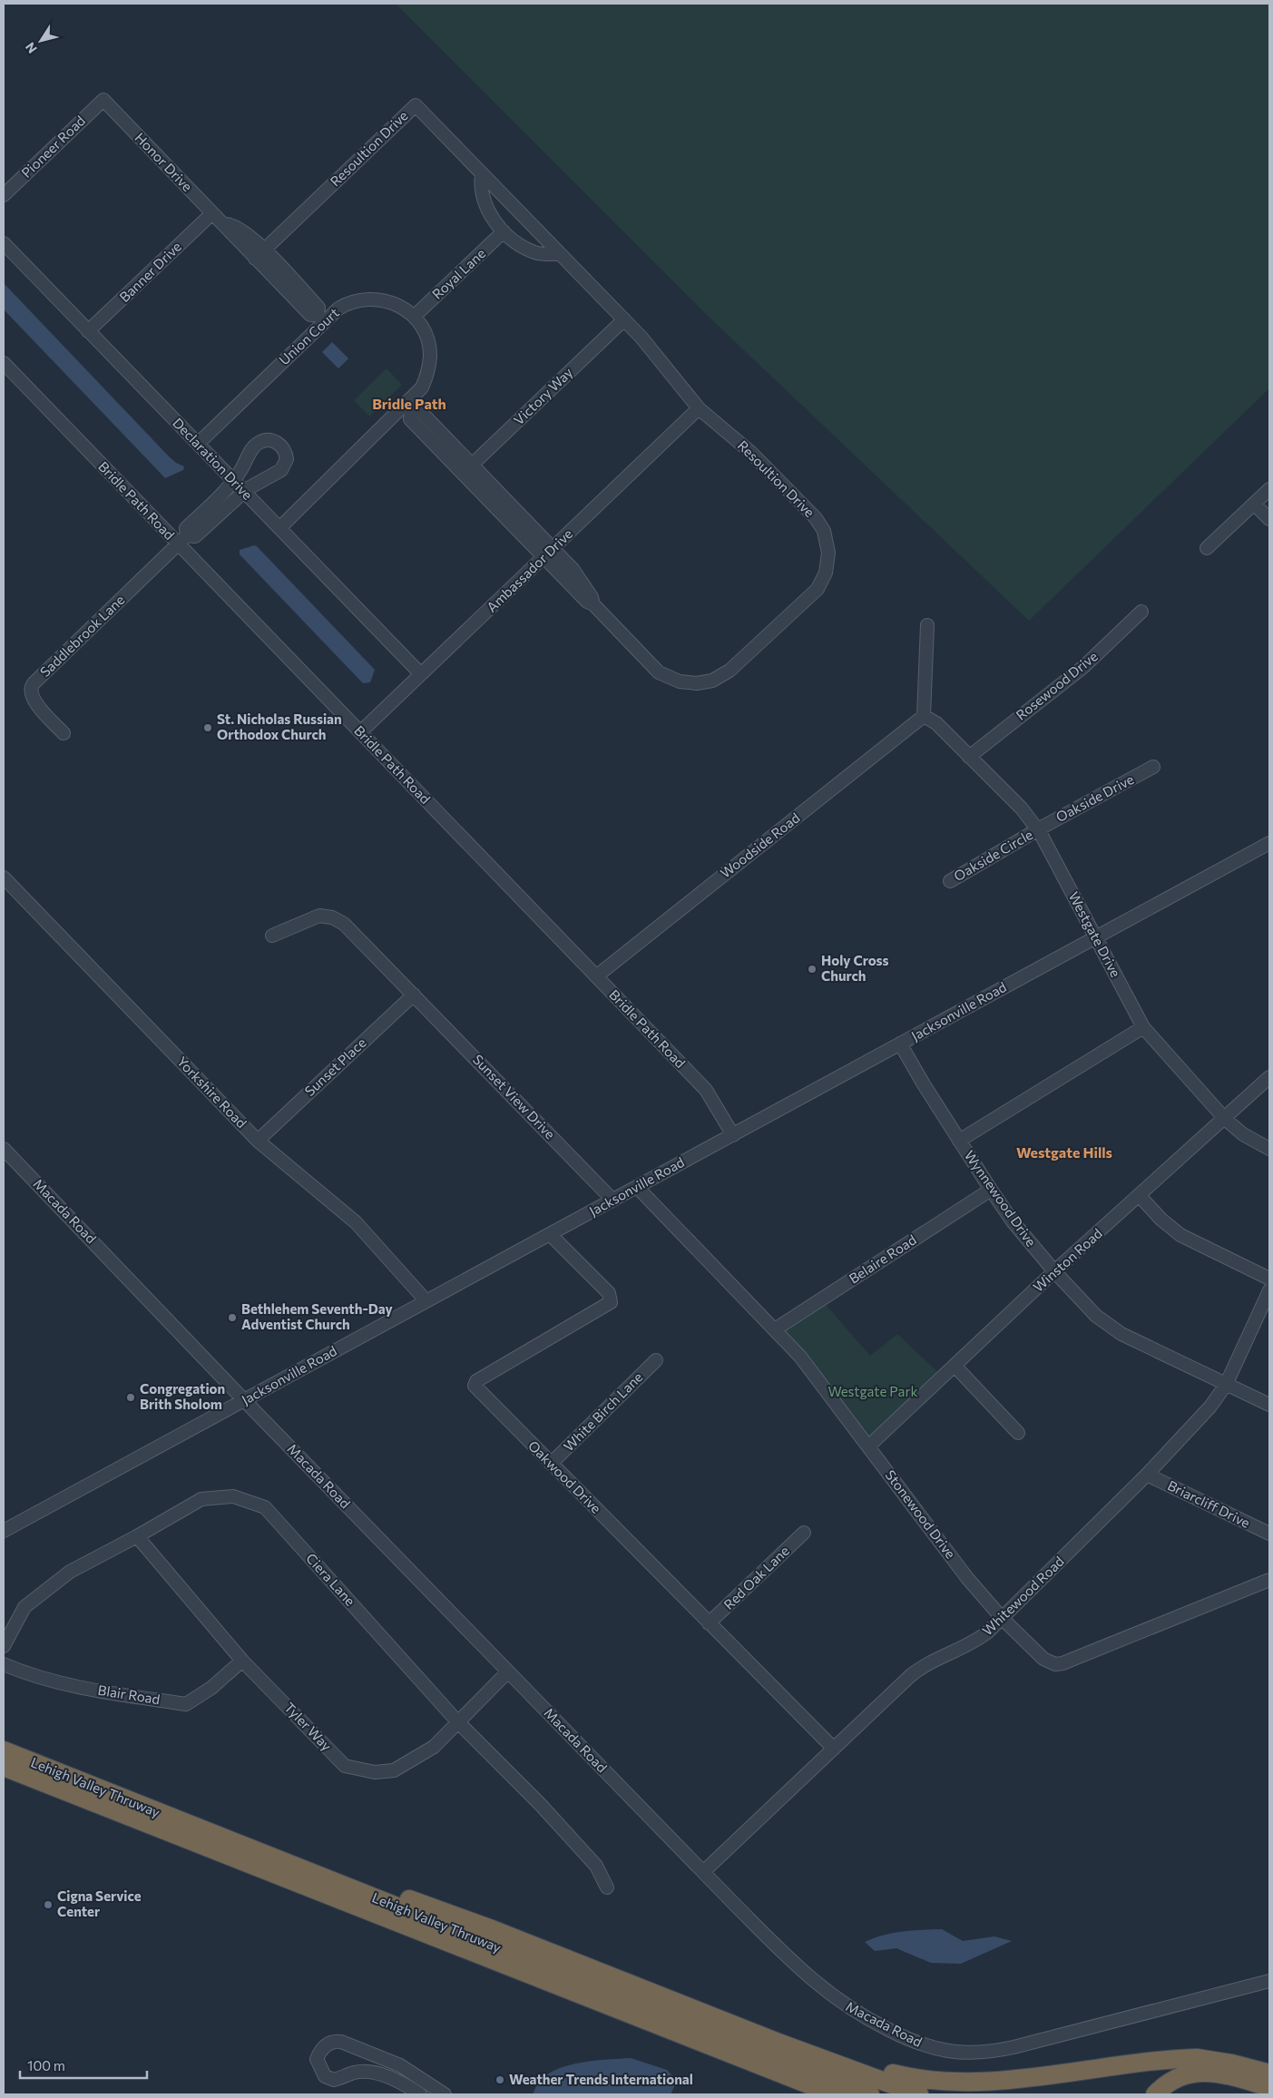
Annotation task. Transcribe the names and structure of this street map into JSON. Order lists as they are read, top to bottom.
{
  "streets": {
    "highway": ["Lehigh Valley Thruway"],
    "street": [
      "Pioneer Road",
      "Resoultion Drive",
      "Honor Drive",
      "Banner Drive",
      "Royal Lane",
      "Union Court",
      "Victory Way",
      "Declaration Drive",
      "Bridle Path Road",
      "Ambassador Drive",
      "Saddlebrook Lane",
      "Rosewood Drive",
      "Oakside Drive",
      "Woodside Road",
      "Oakside Circle",
      "Westgate Drive",
      "Jacksonville Road",
      "Sunset Place",
      "Yorkshire Road",
      "Sunset View Drive",
      "Wynnewood Drive",
      "Macada Road",
      "Belaire Road",
      "Winston Road",
      "White Birch Lane",
      "Oakwood Drive",
      "Briarcliff Drive",
      "Stonewood Drive",
      "Red Oak Lane",
      "Ciera Lane",
      "Whitewood Road",
      "Blair Road",
      "Tyler Way"
    ]
  },
  "crossings": [
    ["Pioneer Road", "Honor Drive"],
    ["Resoultion Drive", "Honor Drive"],
    ["Resoultion Drive", "Union Court"],
    ["Resoultion Drive", "Victory Way"],
    ["Resoultion Drive", "Ambassador Drive"],
    ["Honor Drive", "Banner Drive"],
    ["Honor Drive", "Union Court"],
    ["Banner Drive", "Declaration Drive"],
    ["Royal Lane", "Union Court"],
    ["Union Court", "Declaration Drive"],
    ["Declaration Drive", "Ambassador Drive"],
    ["Bridle Path Road", "Ambassador Drive"],
    ["Bridle Path Road", "Saddlebrook Lane"],
    ["Bridle Path Road", "Woodside Road"],
    ["Bridle Path Road", "Jacksonville Road"],
    ["Rosewood Drive", "Westgate Drive"],
    ["Oakside Drive", "Oakside Circle"],
    ["Oakside Drive", "Westgate Drive"],
    ["Woodside Road", "Westgate Drive"],
    ["Oakside Circle", "Westgate Drive"],
    ["Westgate Drive", "Jacksonville Road"],
    ["Westgate Drive", "Winston Road"],
    ["Jacksonville Road", "Yorkshire Road"],
    ["Jacksonville Road", "Sunset View Drive"],
    ["Jacksonville Road", "Wynnewood Drive"],
    ["Jacksonville Road", "Macada Road"],
    ["Jacksonville Road", "Oakwood Drive"],
    ["Jacksonville Road", "Stonewood Drive"],
    ["Sunset Place", "Yorkshire Road"],
    ["Sunset Place", "Sunset View Drive"],
    ["Wynnewood Drive", "Belaire Road"],
    ["Wynnewood Drive", "Winston Road"],
    ["Wynnewood Drive", "Whitewood Road"],
    ["Macada Road", "Whitewood Road"],
    ["Macada Road", "Tyler Way"],
    ["Belaire Road", "Stonewood Drive"],
    ["Winston Road", "Stonewood Drive"],
    ["White Birch Lane", "Oakwood Drive"],
    ["Oakwood Drive", "Red Oak Lane"],
    ["Oakwood Drive", "Whitewood Road"],
    ["Briarcliff Drive", "Whitewood Road"],
    ["Stonewood Drive", "Whitewood Road"],
    ["Ciera Lane", "Tyler Way"],
    ["Blair Road", "Tyler Way"]
  ],
  "districts": ["Bridle Path", "Westgate Hills"],
  "parks": ["Westgate Park"],
  "places": [
    "St. Nicholas Russian Orthodox Church",
    "Holy Cross Church",
    "Bethlehem Seventh-Day Adventist Church",
    "Congregation Brith Sholom",
    "Cigna Service Center",
    "Weather Trends International"
  ],
  "scale_bar": "100 m",
  "north": "bottom left"
}
